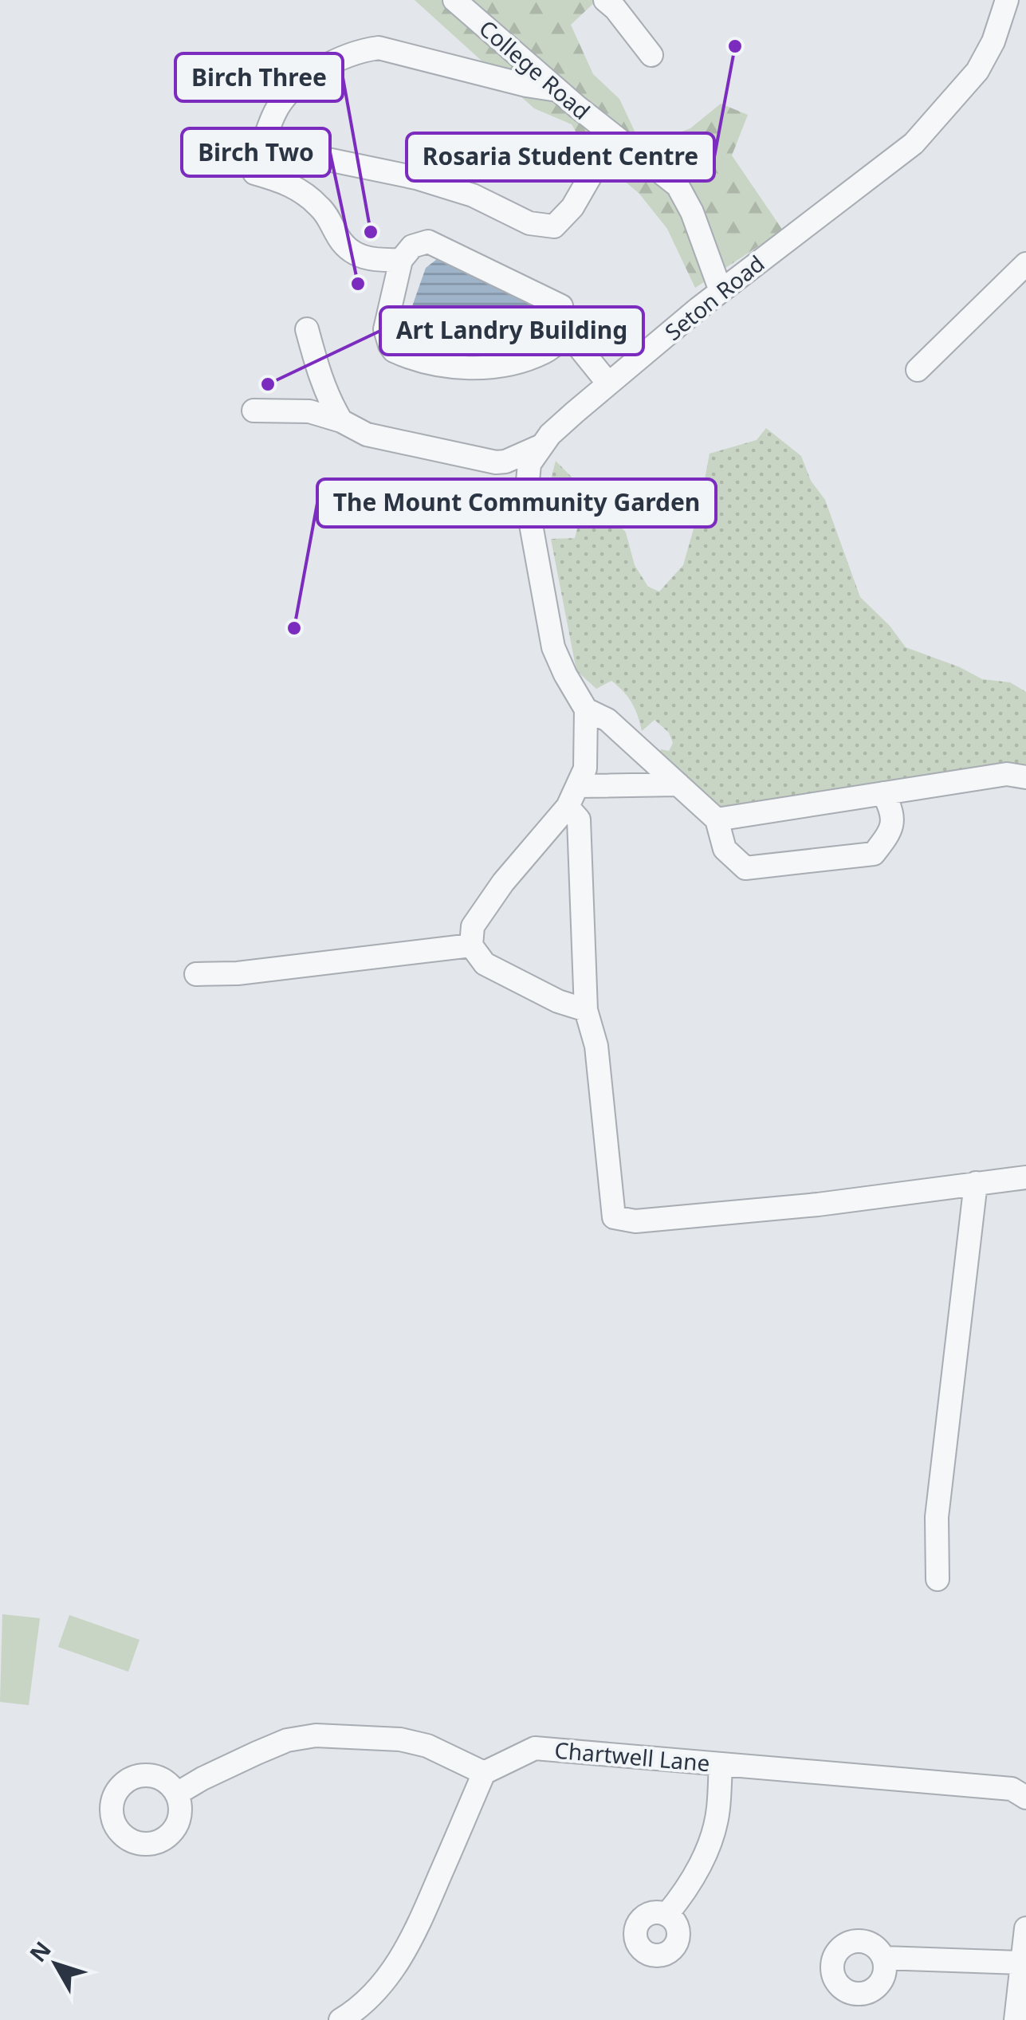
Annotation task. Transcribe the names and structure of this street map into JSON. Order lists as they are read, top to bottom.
{
  "streets": {
    "street": ["College Road", "Seton Road", "Chartwell Lane"]
  },
  "crossings": [
    ["College Road", "Seton Road"]
  ],
  "places": [
    "Rosaria Student Centre",
    "Birch Three",
    "Birch Two",
    "Art Landry Building",
    "The Mount Community Garden"
  ],
  "north": "top left"
}
